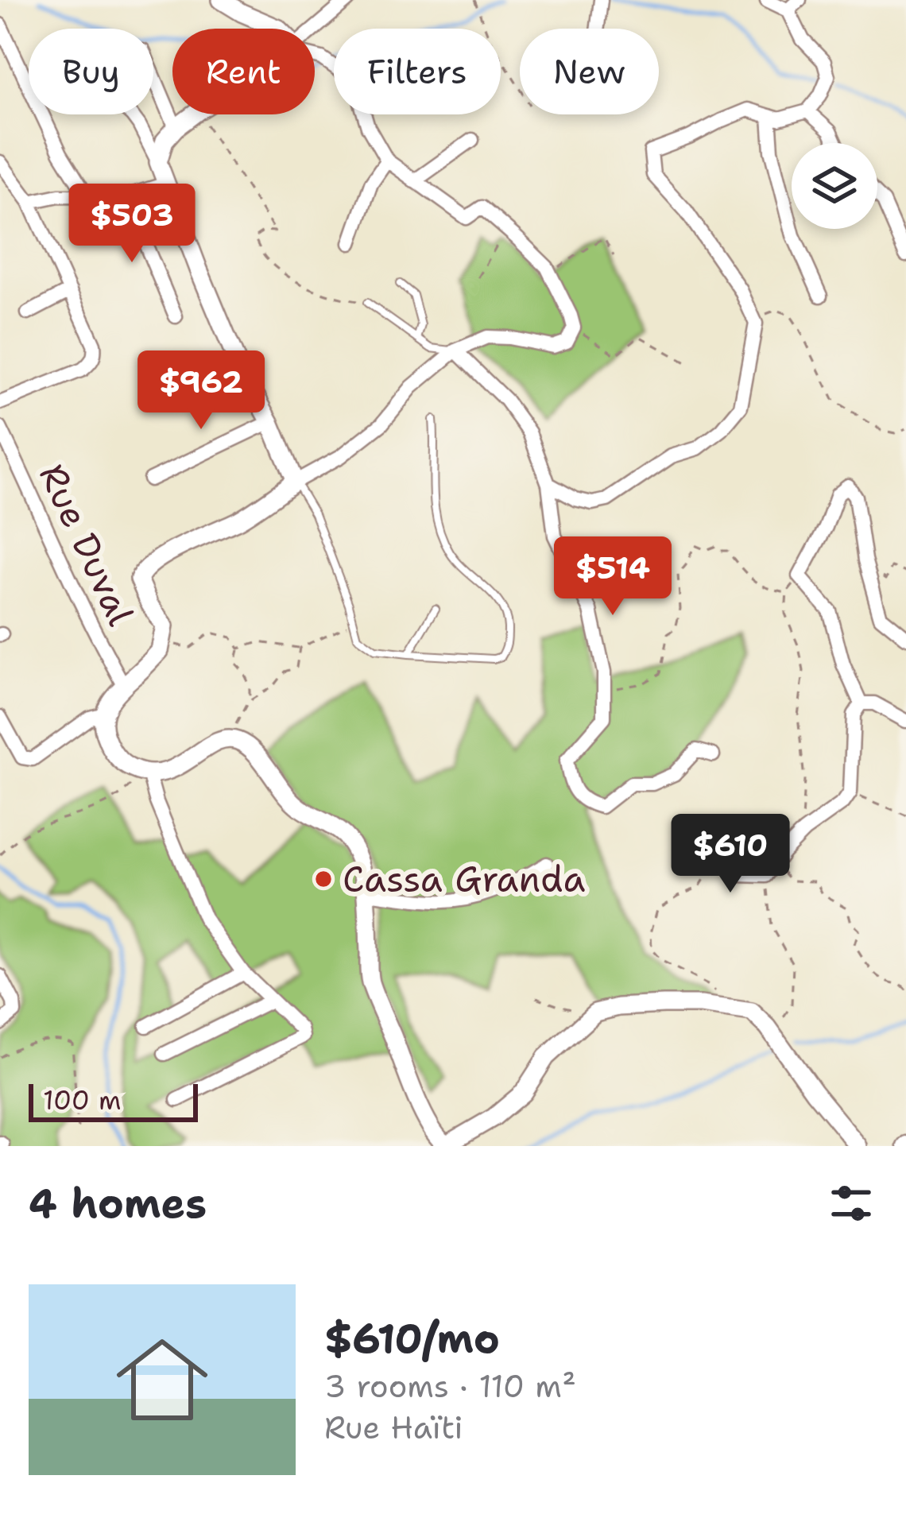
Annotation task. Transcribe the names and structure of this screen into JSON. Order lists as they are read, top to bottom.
{
  "streets": {
    "street": ["Rue Duval"]
  },
  "places": ["Cassa Granda"],
  "scale_bar": "100 m",
  "page": {
    "chip": [
      "Buy",
      "Rent",
      "Filters",
      "New"
    ],
    "price": [
      "$503",
      "$962",
      "$514",
      "$610"
    ],
    "scale": "100 m",
    "heading": "4 homes",
    "list": [
      {
        "name": "$610/mo",
        "note": "3 rooms · 110 m² · Rue Haïti"
      }
    ]
  }
}
